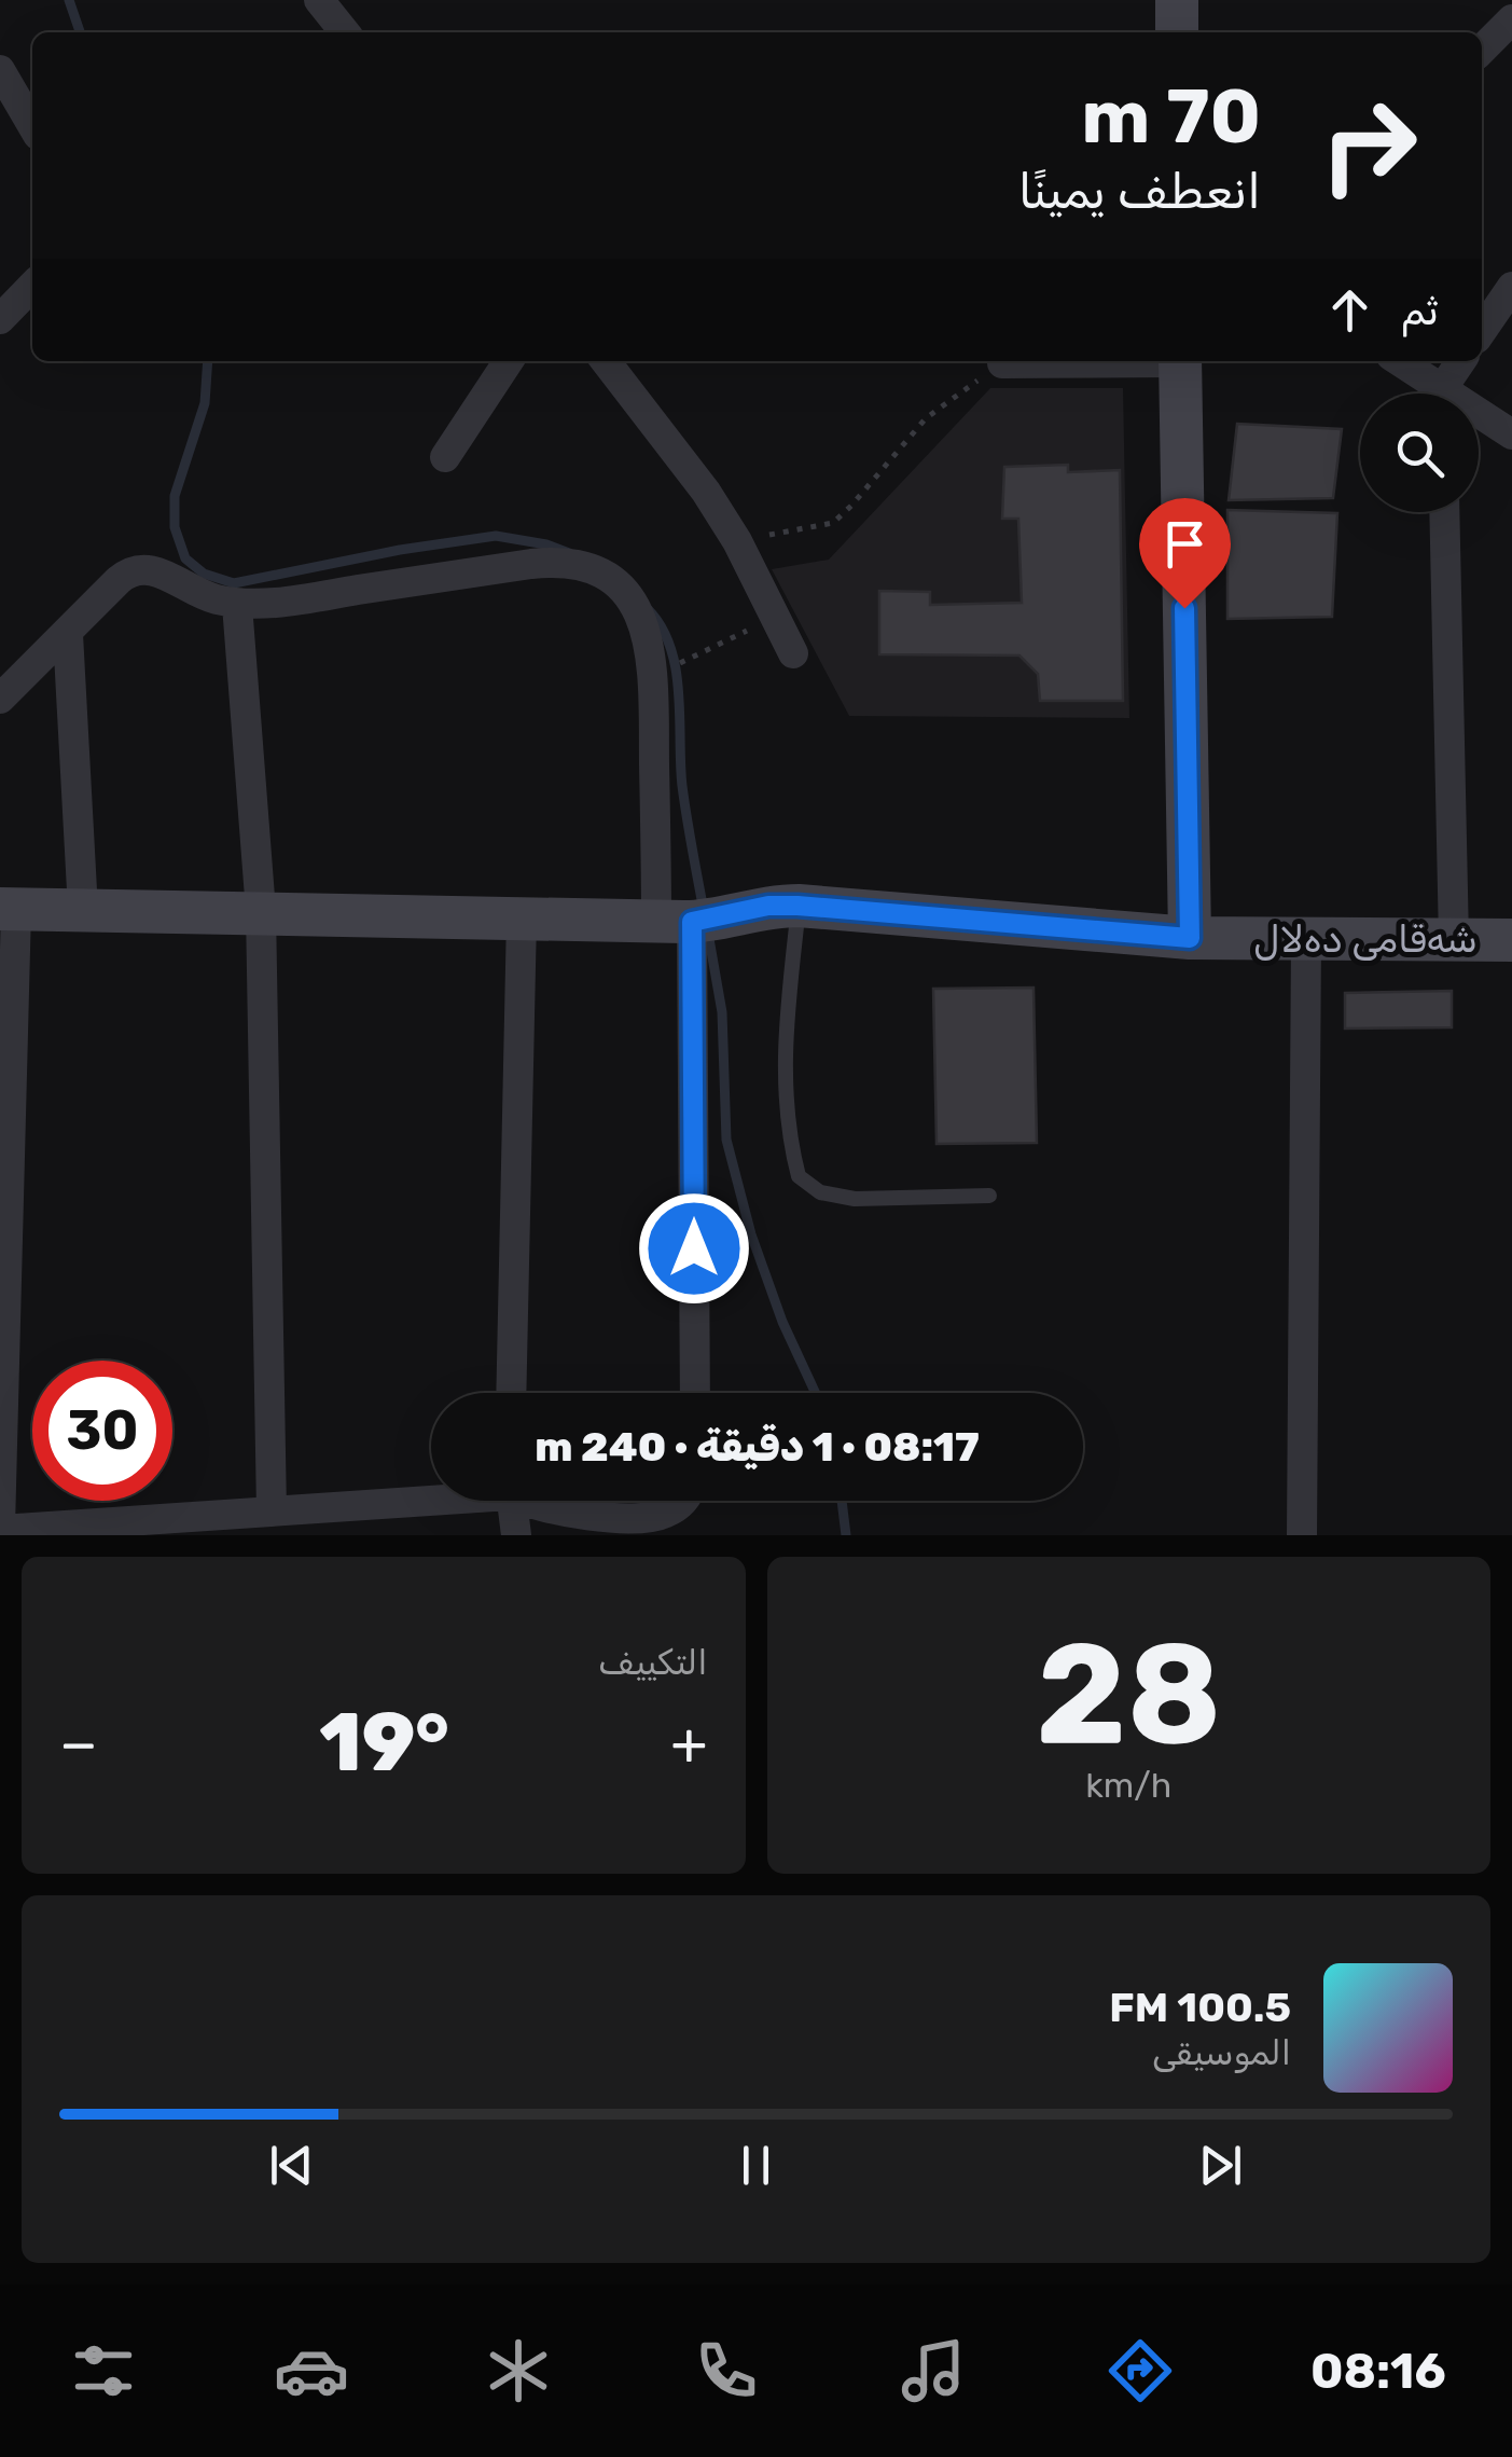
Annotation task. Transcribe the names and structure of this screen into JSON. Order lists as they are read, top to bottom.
{
  "streets": {
    "main road": ["شەقامی دەلال"]
  },
  "page": {
    "turn": ["70 m", "انعطف يمينًا"],
    "then": "ثم",
    "limit": "30",
    "trip": "08:17 · 1 دقيقة · 240 m",
    "tile": [
      ["28", "km/h"],
      "التكييف"
    ],
    "heat": ["−", "19°", "+"],
    "song": ["100.5 FM", "الموسيقى"],
    "tabs": "08:16"
  }
}
